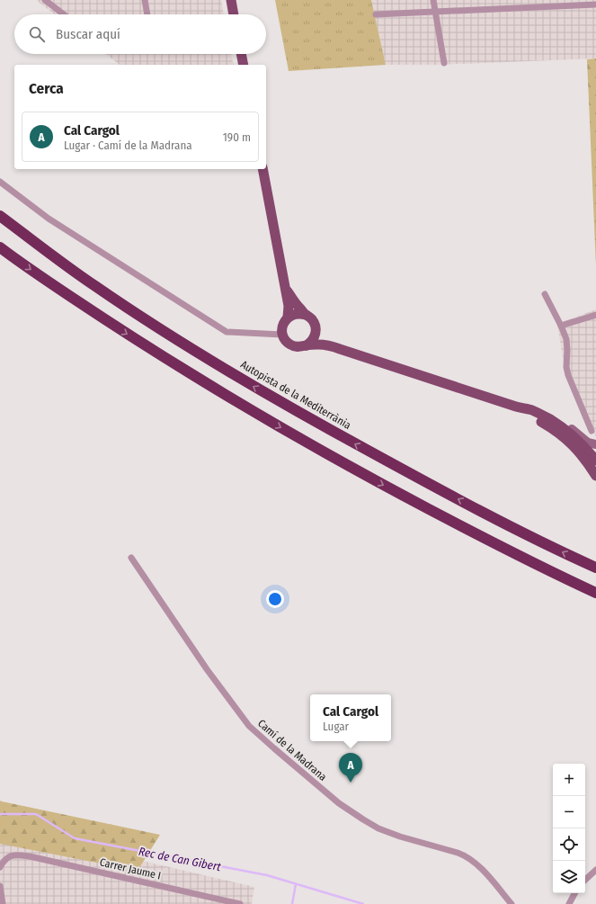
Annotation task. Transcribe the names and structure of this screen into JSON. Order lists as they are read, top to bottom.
{
  "streets": {
    "highway": ["Autopista de la Mediterrània"],
    "street": ["Camí de la Madrana", "Carrer Jaume I"]
  },
  "water": ["Rec de Can Gibert"],
  "page": {
    "search": "Buscar aquí",
    "heading": "Cerca",
    "list": [
      {
        "mark": "A",
        "name": "Cal Cargol",
        "note": "Lugar · Camí de la Madrana",
        "value": "190 m"
      }
    ],
    "popup": ["Cal Cargol", "Lugar"],
    "pins": "A",
    "map_buttons": ["+", "−"]
  }
}
